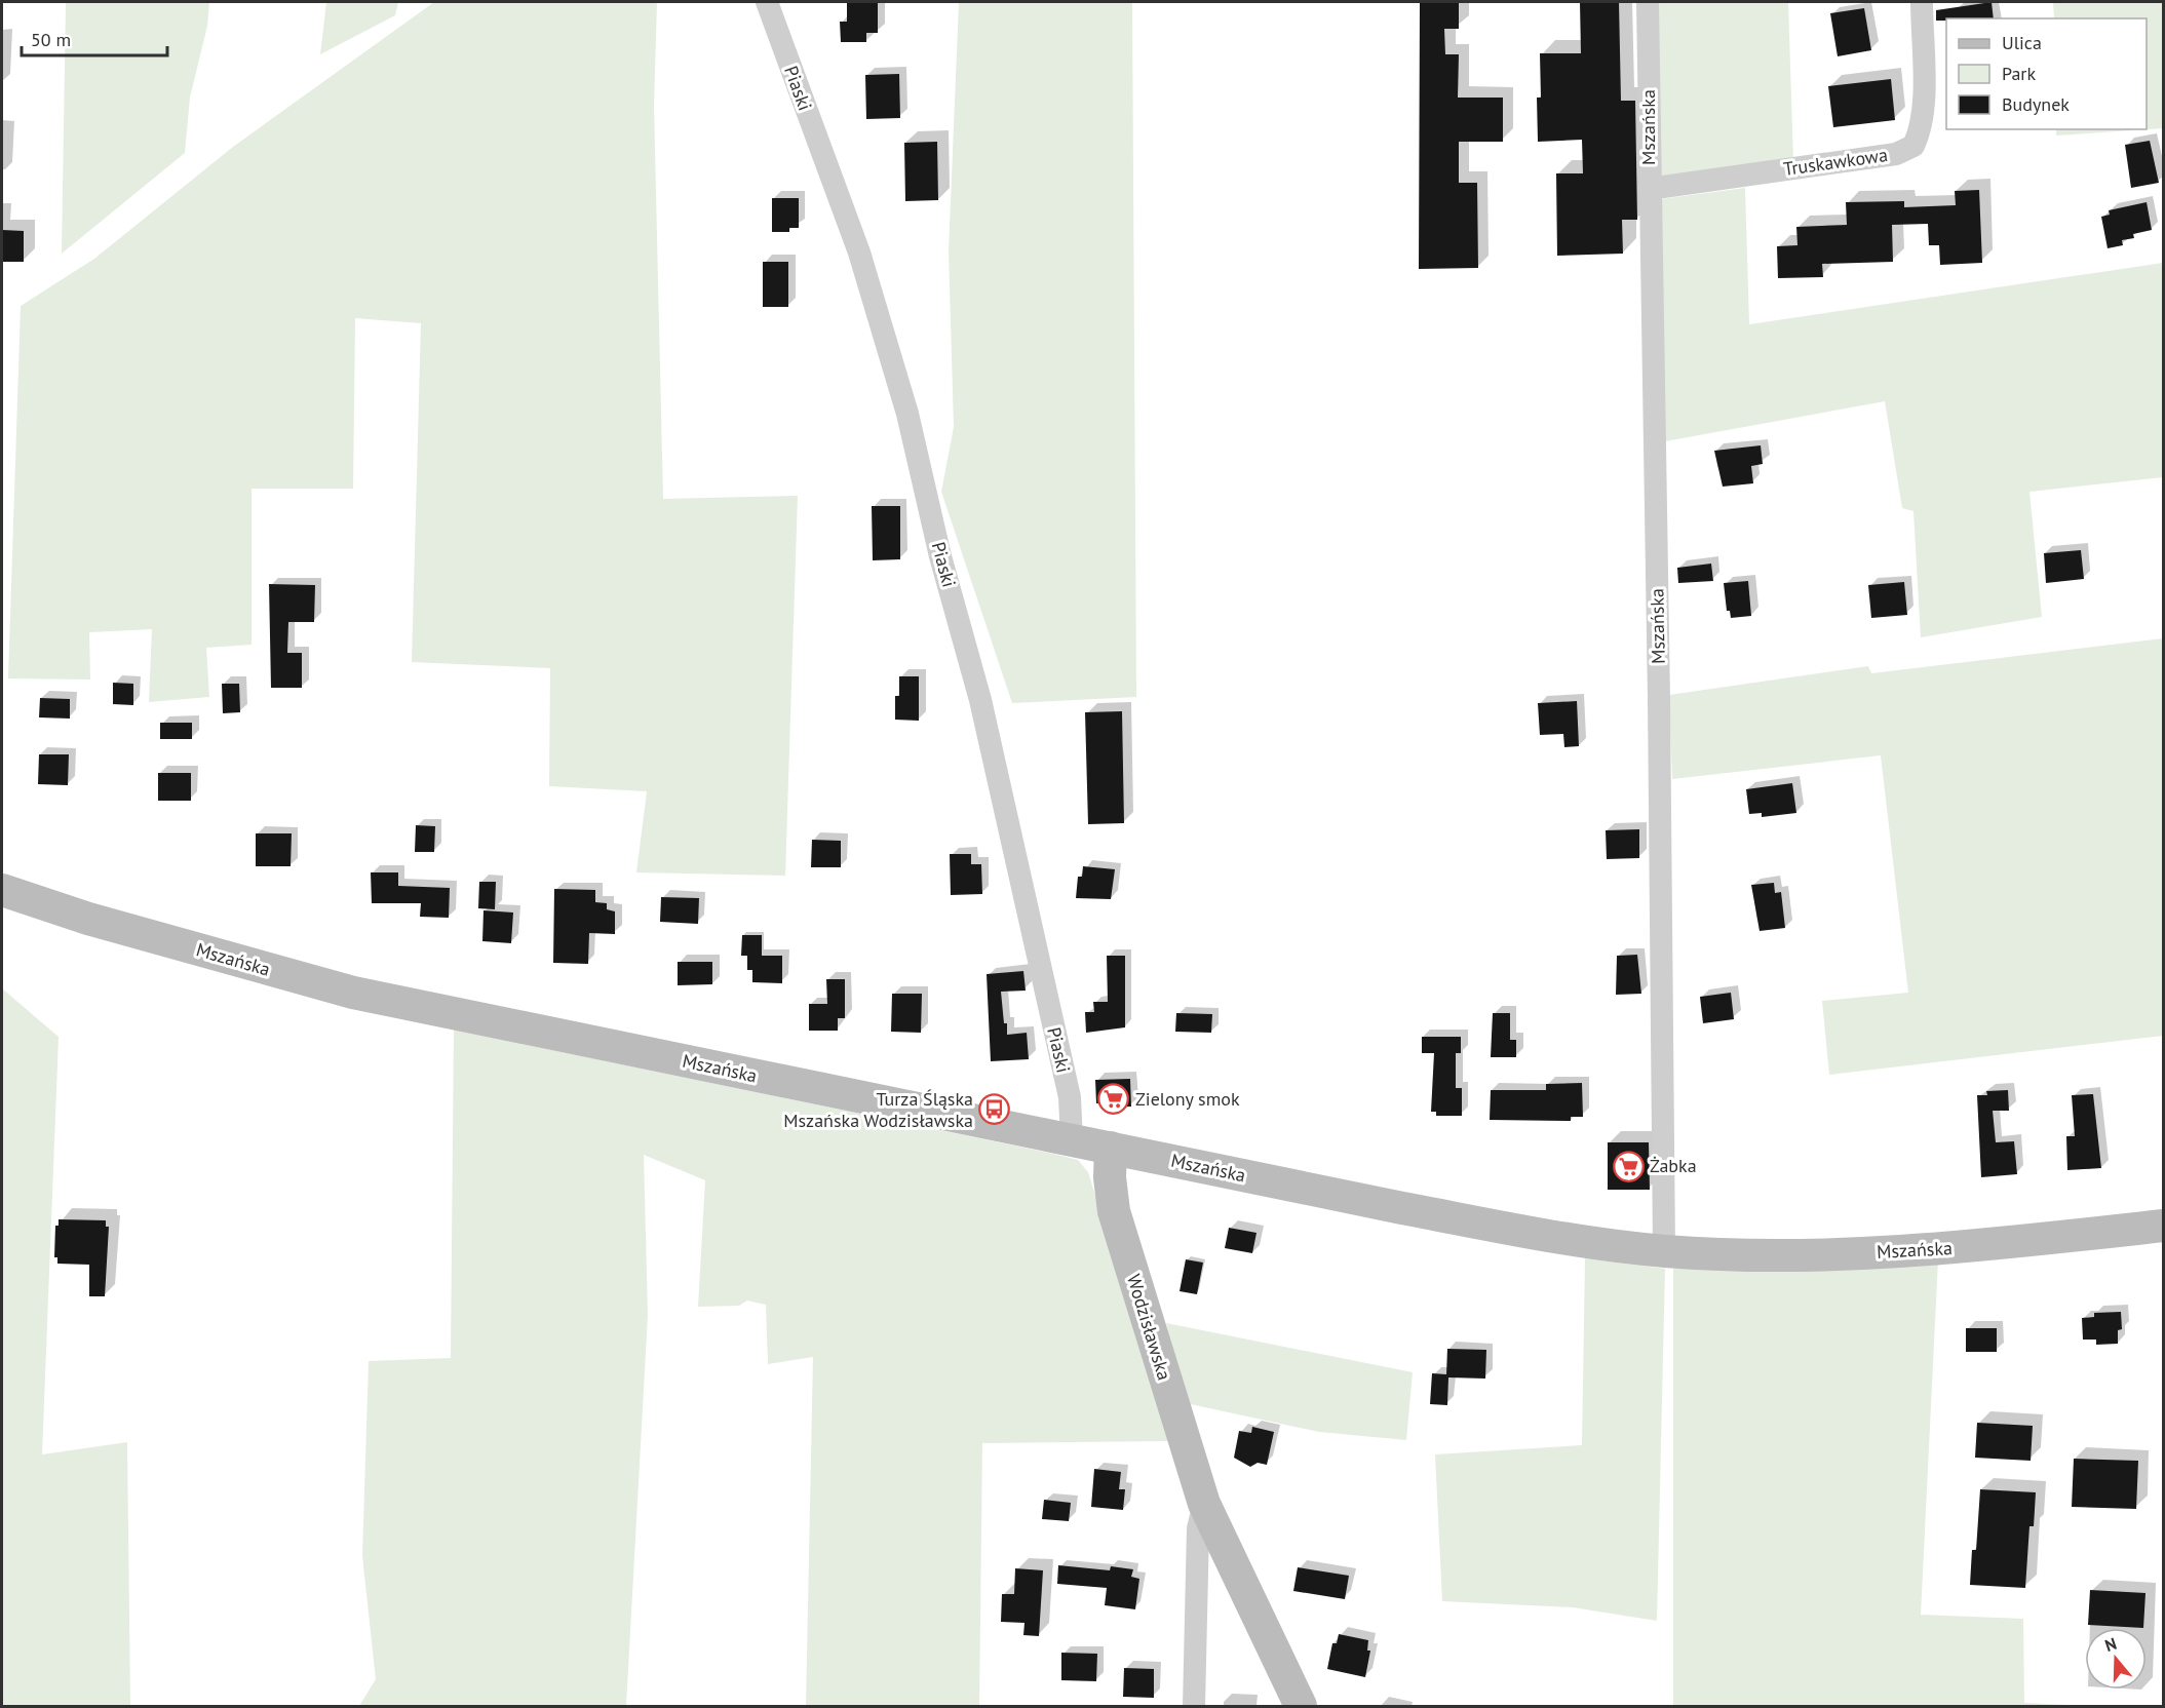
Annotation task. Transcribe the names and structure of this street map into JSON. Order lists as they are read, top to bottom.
{
  "streets": {
    "street": [
      "Piaski",
      "Mszańska",
      "Truskawkowa",
      "Wodzisławska"
    ]
  },
  "crossings": [
    ["Piaski", "Mszańska"],
    ["Mszańska", "Truskawkowa"],
    ["Mszańska", "Wodzisławska"]
  ],
  "places": {
    "supermarket": ["Zielony smok", "Żabka"],
    "bus stop": ["Turza Śląska Mszańska Wodzisławska"]
  },
  "legend": ["Ulica", "Park", "Budynek"],
  "scale_bar": "50 m",
  "north": "top"
}
